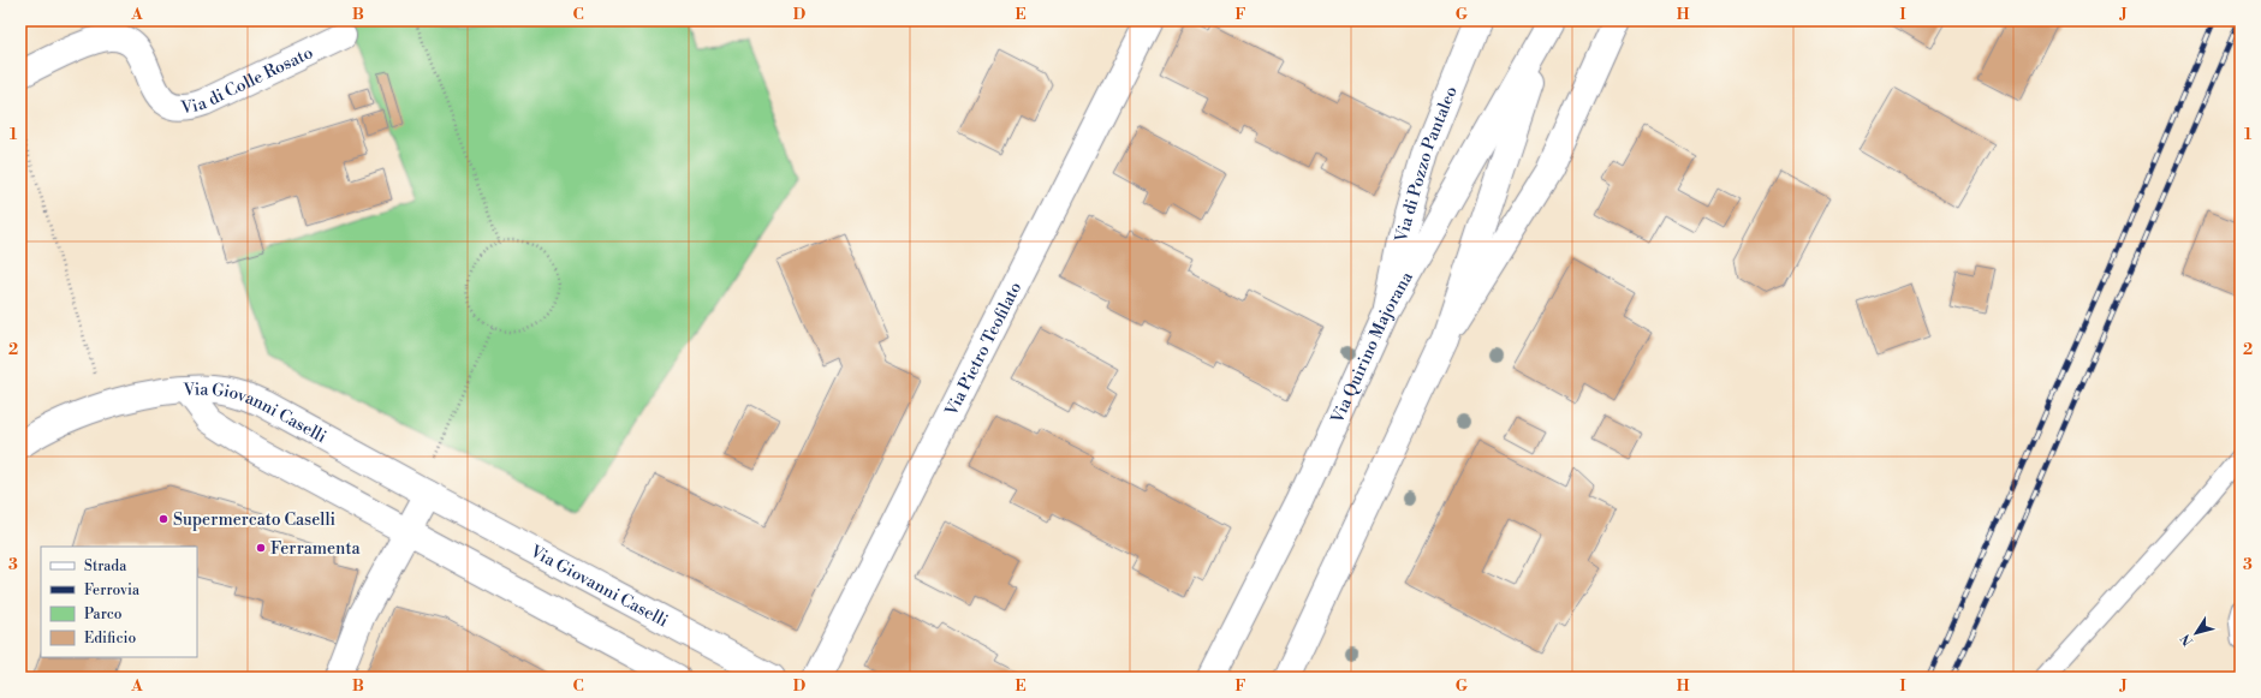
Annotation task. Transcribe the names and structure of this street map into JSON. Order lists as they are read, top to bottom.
{
  "streets": {
    "street": [
      "Via di Colle Rosato",
      "Via di Pozzo Pantaleo",
      "Via Quirino Majorana",
      "Via Pietro Teofilato",
      "Via Giovanni Caselli"
    ]
  },
  "crossings": [
    ["Via di Pozzo Pantaleo", "Via Quirino Majorana"]
  ],
  "places": ["Supermercato Caselli", "Ferramenta"],
  "legend": [
    "Strada",
    "Ferrovia",
    "Parco",
    "Edificio"
  ],
  "north": "bottom left",
  "grid": {
    "columns": [
      "A",
      "B",
      "C",
      "D",
      "E",
      "F",
      "G",
      "H",
      "I",
      "J"
    ],
    "rows": ["1", "2", "3"]
  }
}
